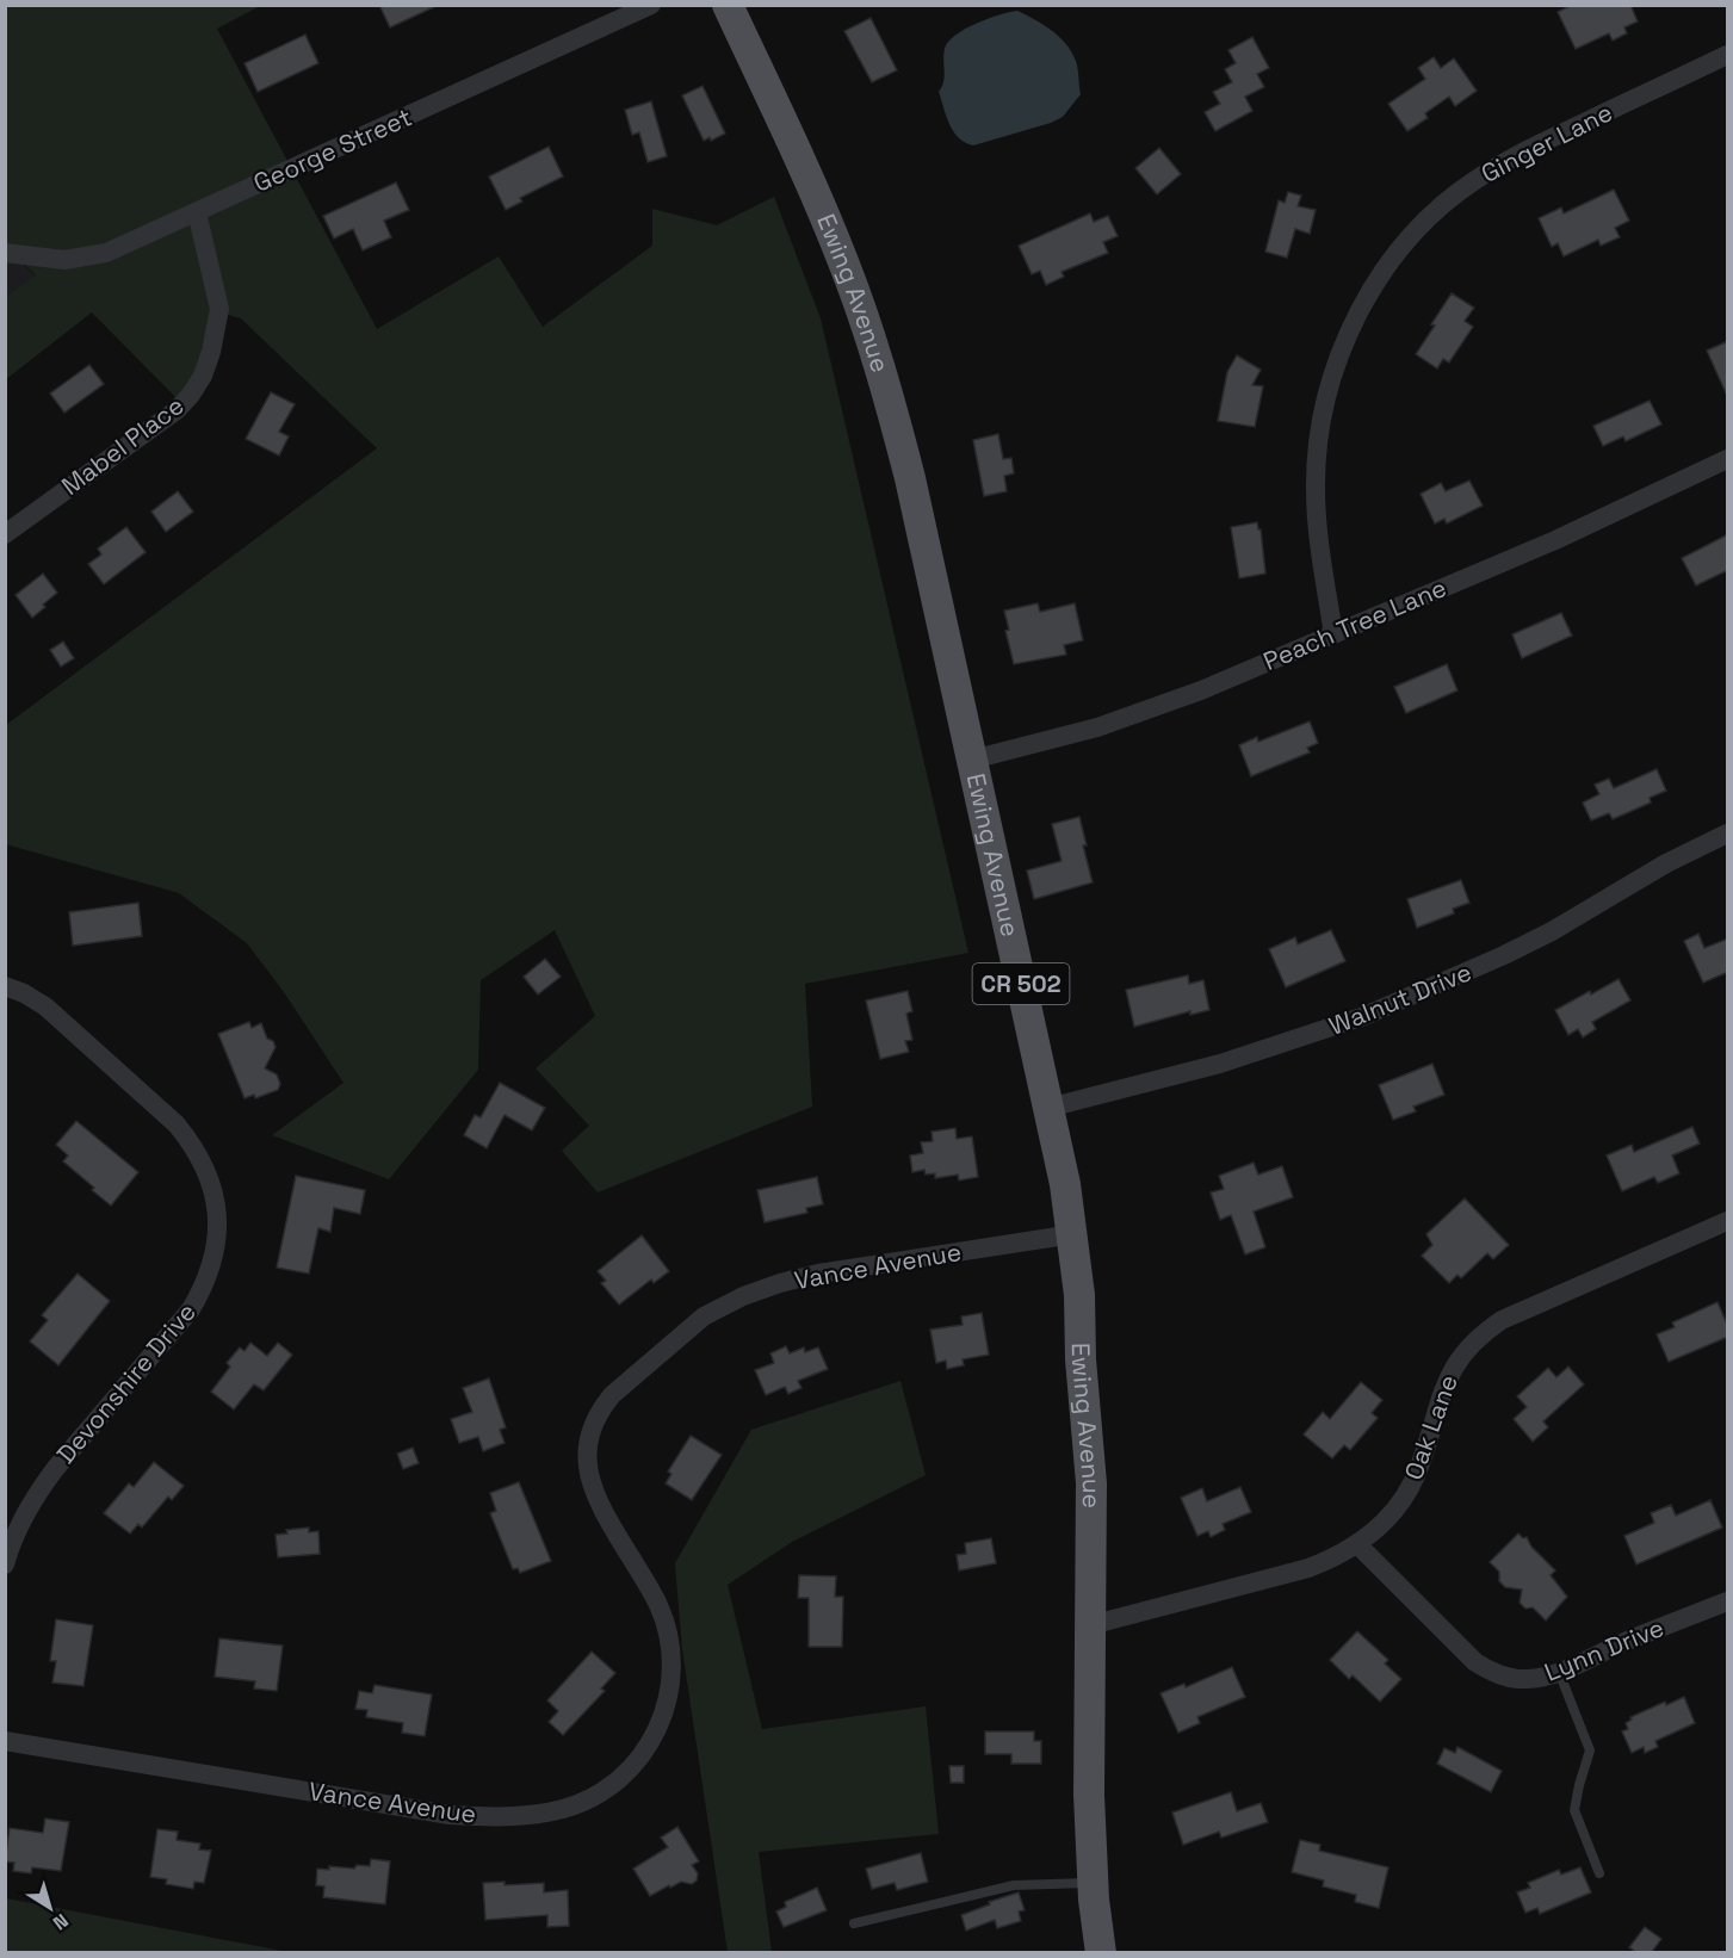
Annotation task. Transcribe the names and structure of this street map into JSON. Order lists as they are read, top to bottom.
{
  "streets": {
    "main road": ["Ewing Avenue", "CR 502"],
    "street": [
      "Ginger Lane",
      "George Street",
      "Mabel Place",
      "Peach Tree Lane",
      "Walnut Drive",
      "Vance Avenue",
      "Devonshire Drive",
      "Oak Lane",
      "Lynn Drive"
    ]
  },
  "crossings": [
    ["Ginger Lane", "Peach Tree Lane"],
    ["George Street", "Mabel Place"],
    ["Ewing Avenue", "Peach Tree Lane"],
    ["Ewing Avenue", "Walnut Drive"],
    ["Ewing Avenue", "Vance Avenue"],
    ["Ewing Avenue", "Oak Lane"],
    ["Oak Lane", "Lynn Drive"]
  ],
  "north": "bottom right"
}
